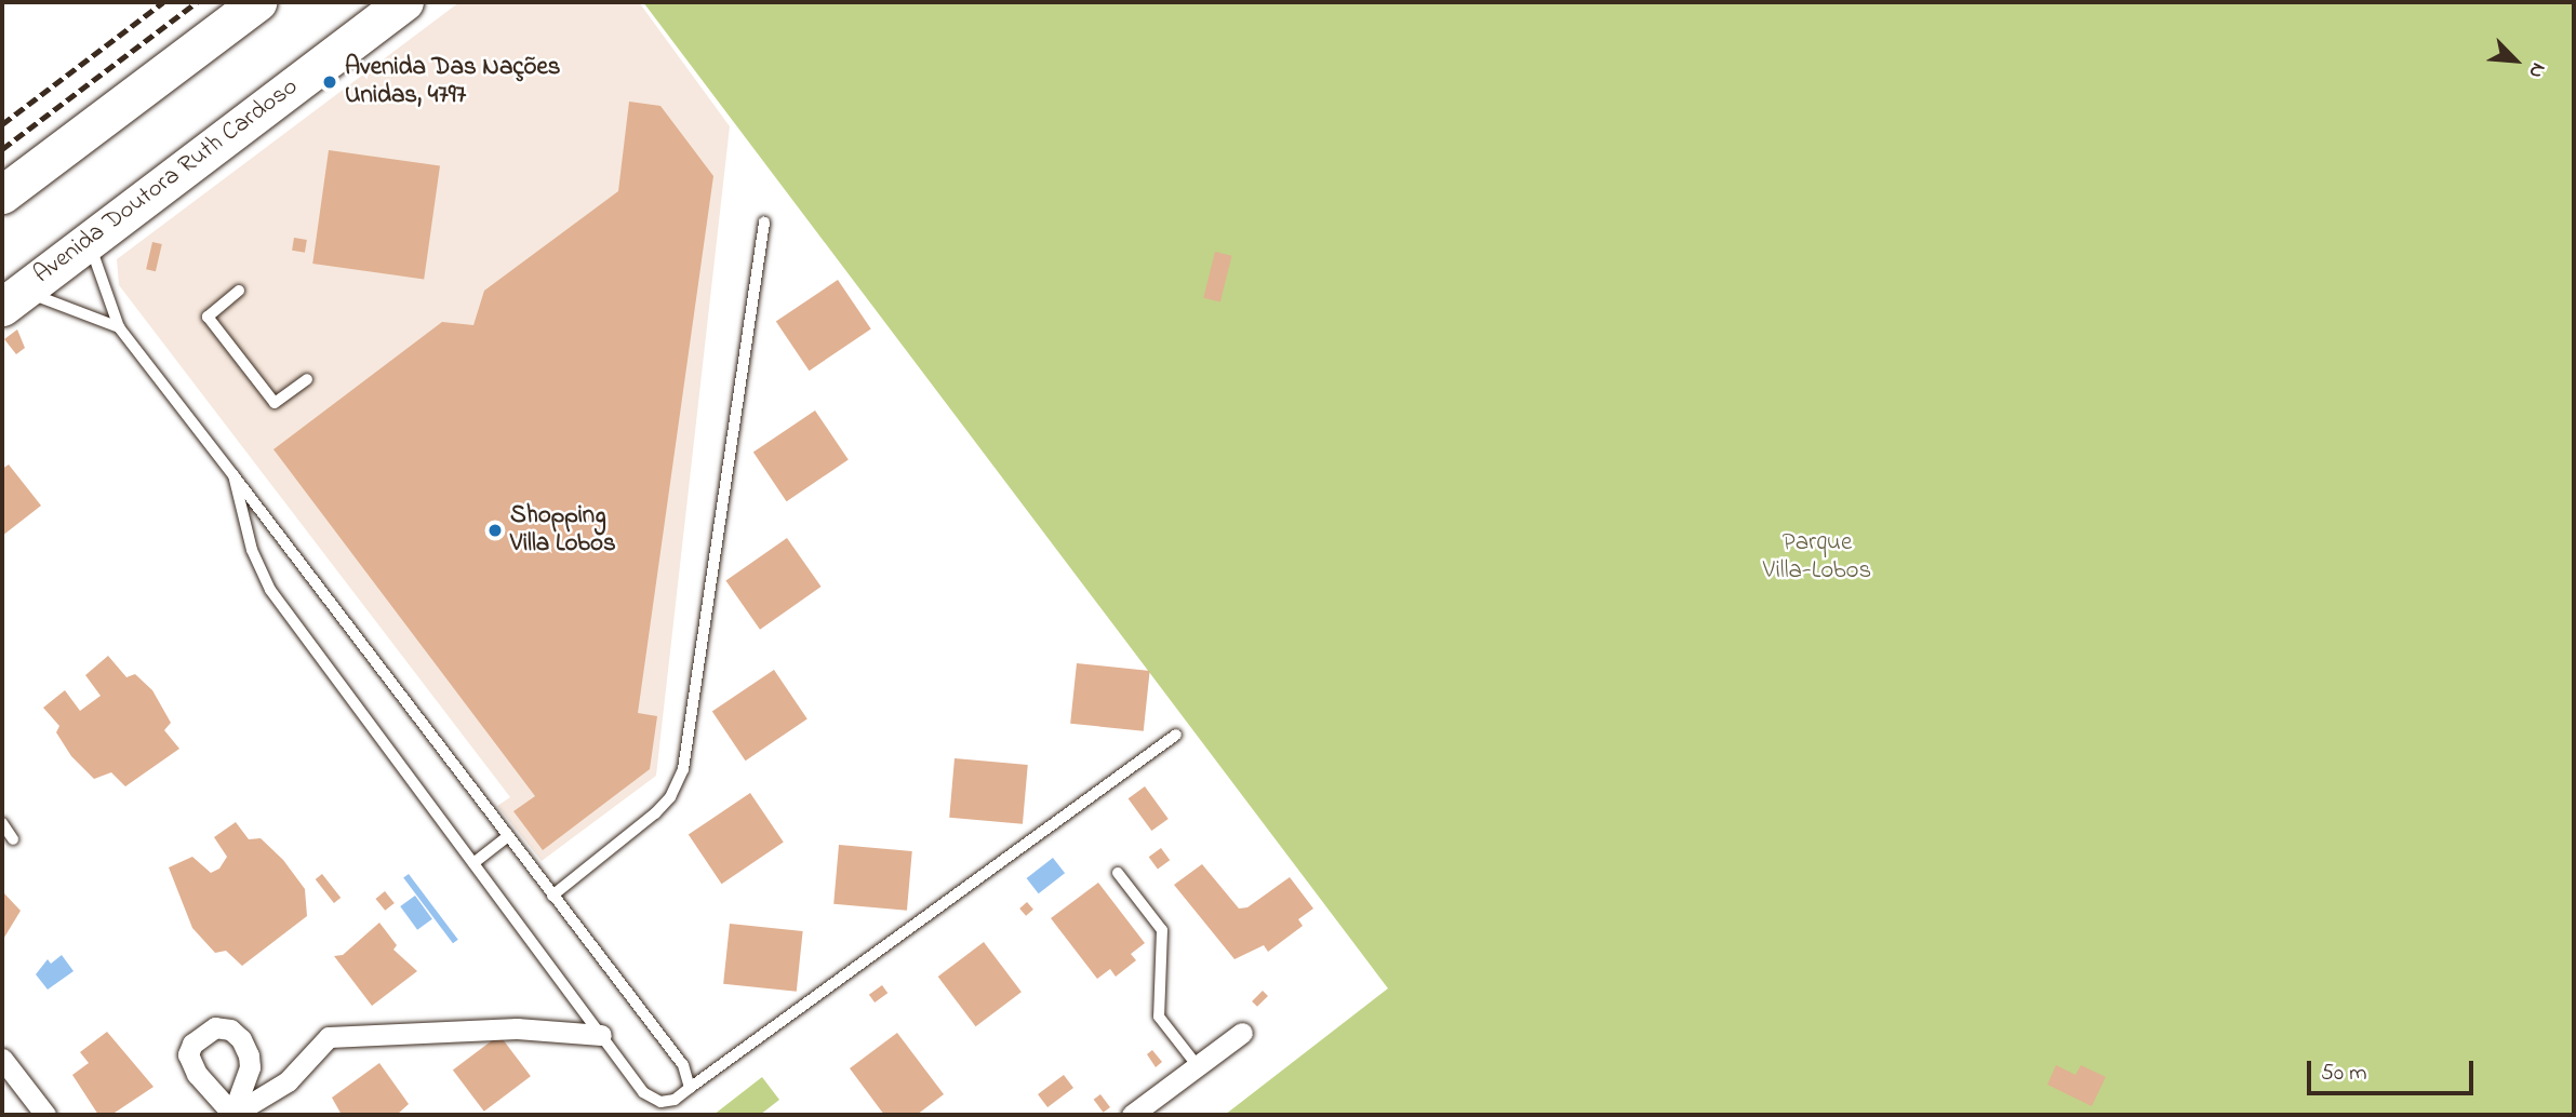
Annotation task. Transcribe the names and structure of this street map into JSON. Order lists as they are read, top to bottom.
{
  "streets": {
    "highway": ["Avenida Doutora Ruth Cardoso"]
  },
  "parks": ["Parque Villa-Lobos"],
  "places": ["Avenida Das Nações Unidas, 4797", "Shopping Villa Lobos"],
  "scale_bar": "50 m",
  "north": "bottom right"
}
